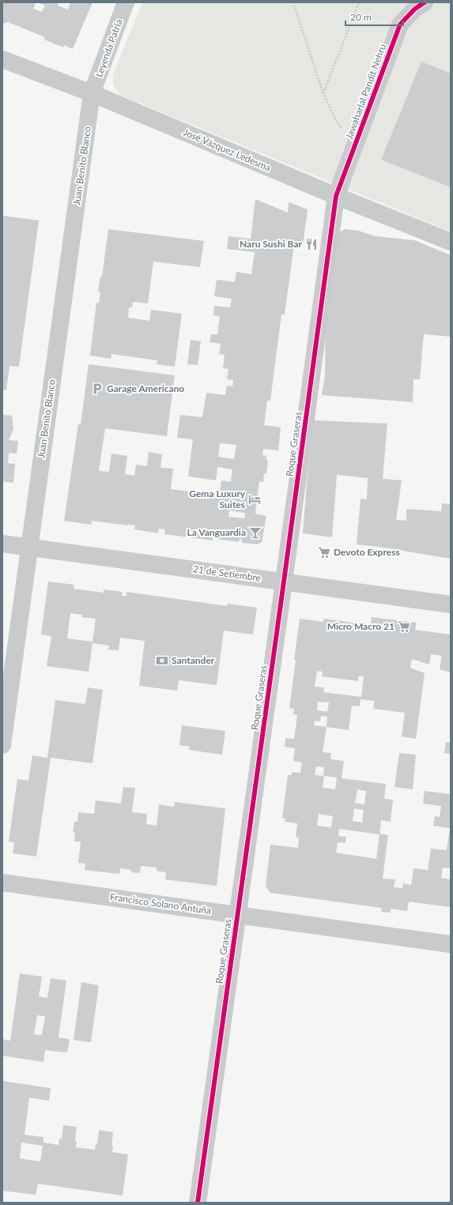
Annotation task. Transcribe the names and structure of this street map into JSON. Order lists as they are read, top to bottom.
{
  "streets": {
    "street": [
      "Leyenda Patria",
      "Jawaharlal Pandit Nehru",
      "José Vázquez Ledesma",
      "Juan Benito Blanco",
      "Roque Graseras",
      "21 de Setiembre",
      "Francisco Solano Antuña"
    ]
  },
  "crossings": [
    ["Leyenda Patria", "José Vázquez Ledesma"],
    ["Leyenda Patria", "Juan Benito Blanco"],
    ["Jawaharlal Pandit Nehru", "José Vázquez Ledesma"],
    ["Jawaharlal Pandit Nehru", "Roque Graseras"],
    ["José Vázquez Ledesma", "Juan Benito Blanco"],
    ["José Vázquez Ledesma", "Roque Graseras"],
    ["Juan Benito Blanco", "21 de Setiembre"],
    ["Roque Graseras", "21 de Setiembre"],
    ["Roque Graseras", "Francisco Solano Antuña"]
  ],
  "places": {
    "restaurant": ["Naru Sushi Bar"],
    "parking": ["Garage Americano"],
    "hotel": ["Gema Luxury Suites"],
    "bar": ["La Vanguardia"],
    "supermarket": ["Devoto Express", "Micro Macro 21"],
    "bank": ["Santander"]
  },
  "scale_bar": "20 m"
}
